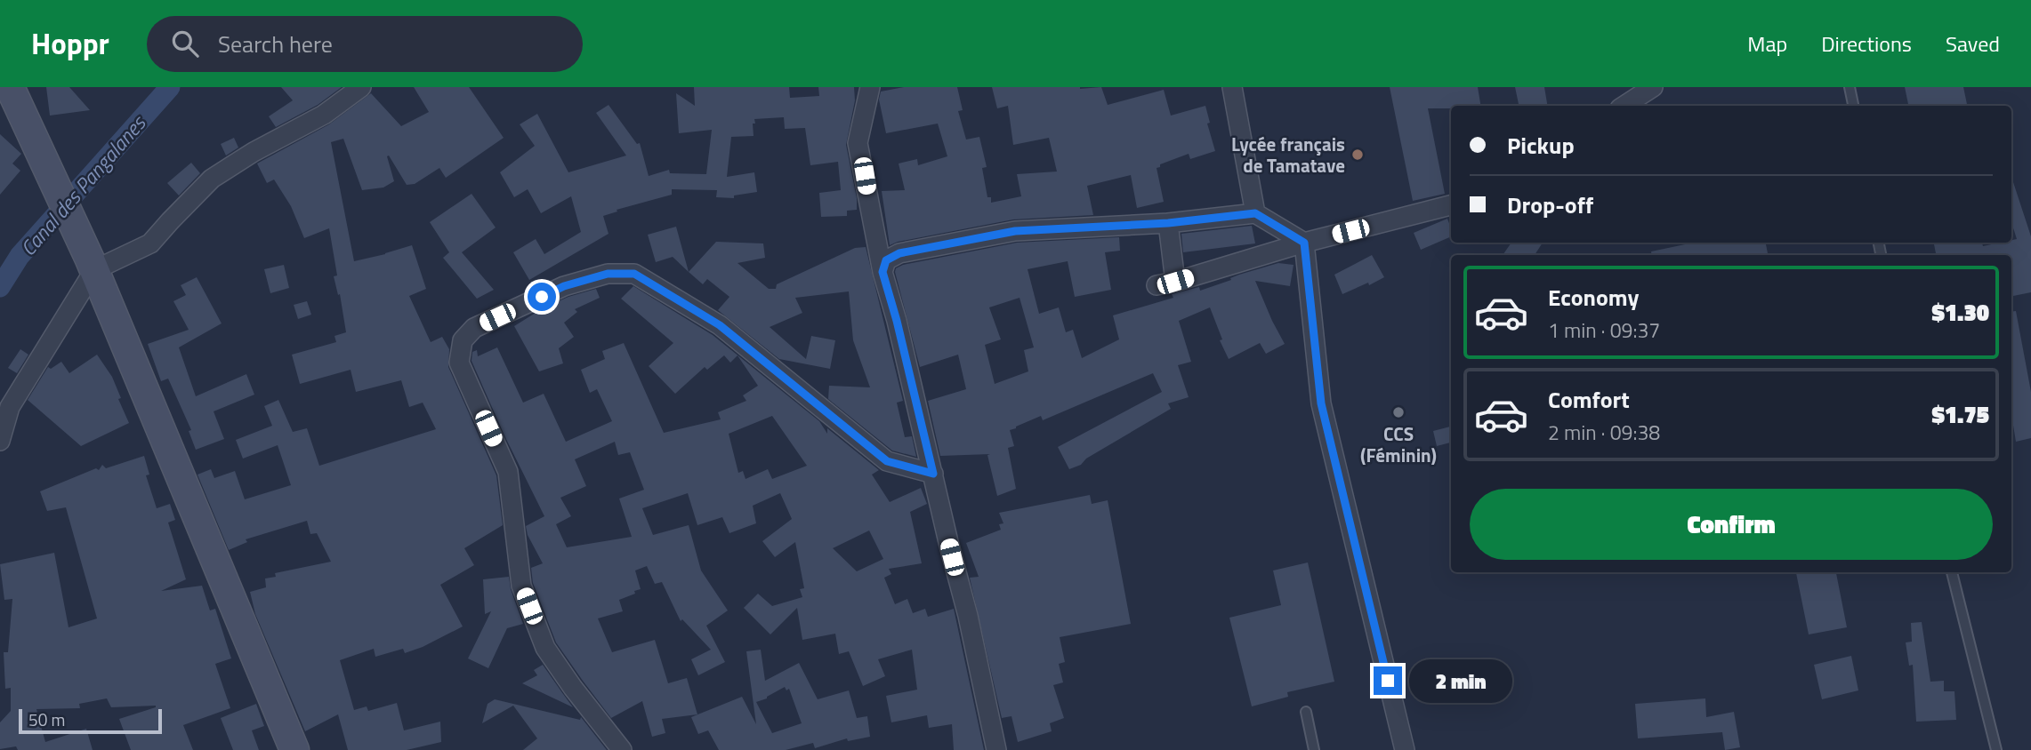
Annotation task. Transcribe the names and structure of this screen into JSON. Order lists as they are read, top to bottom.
{
  "water": ["Canal des Pangalanes"],
  "places": ["Lycée français de Tamatave", "CCS (Féminin)"],
  "scale_bar": "50 m",
  "page": {
    "header": "Hoppr",
    "search": "Search here",
    "nav": ["Map", "Directions", "Saved"],
    "banner": ["Pickup", "Drop-off"],
    "list": [
      {
        "name": "Economy",
        "note": "1 min · 09:37",
        "value": "$1.30"
      },
      {
        "name": "Comfort",
        "note": "2 min · 09:38",
        "value": "$1.75"
      }
    ],
    "buttons": "Confirm",
    "bubble": "2 min",
    "scale": "50 m"
  }
}
